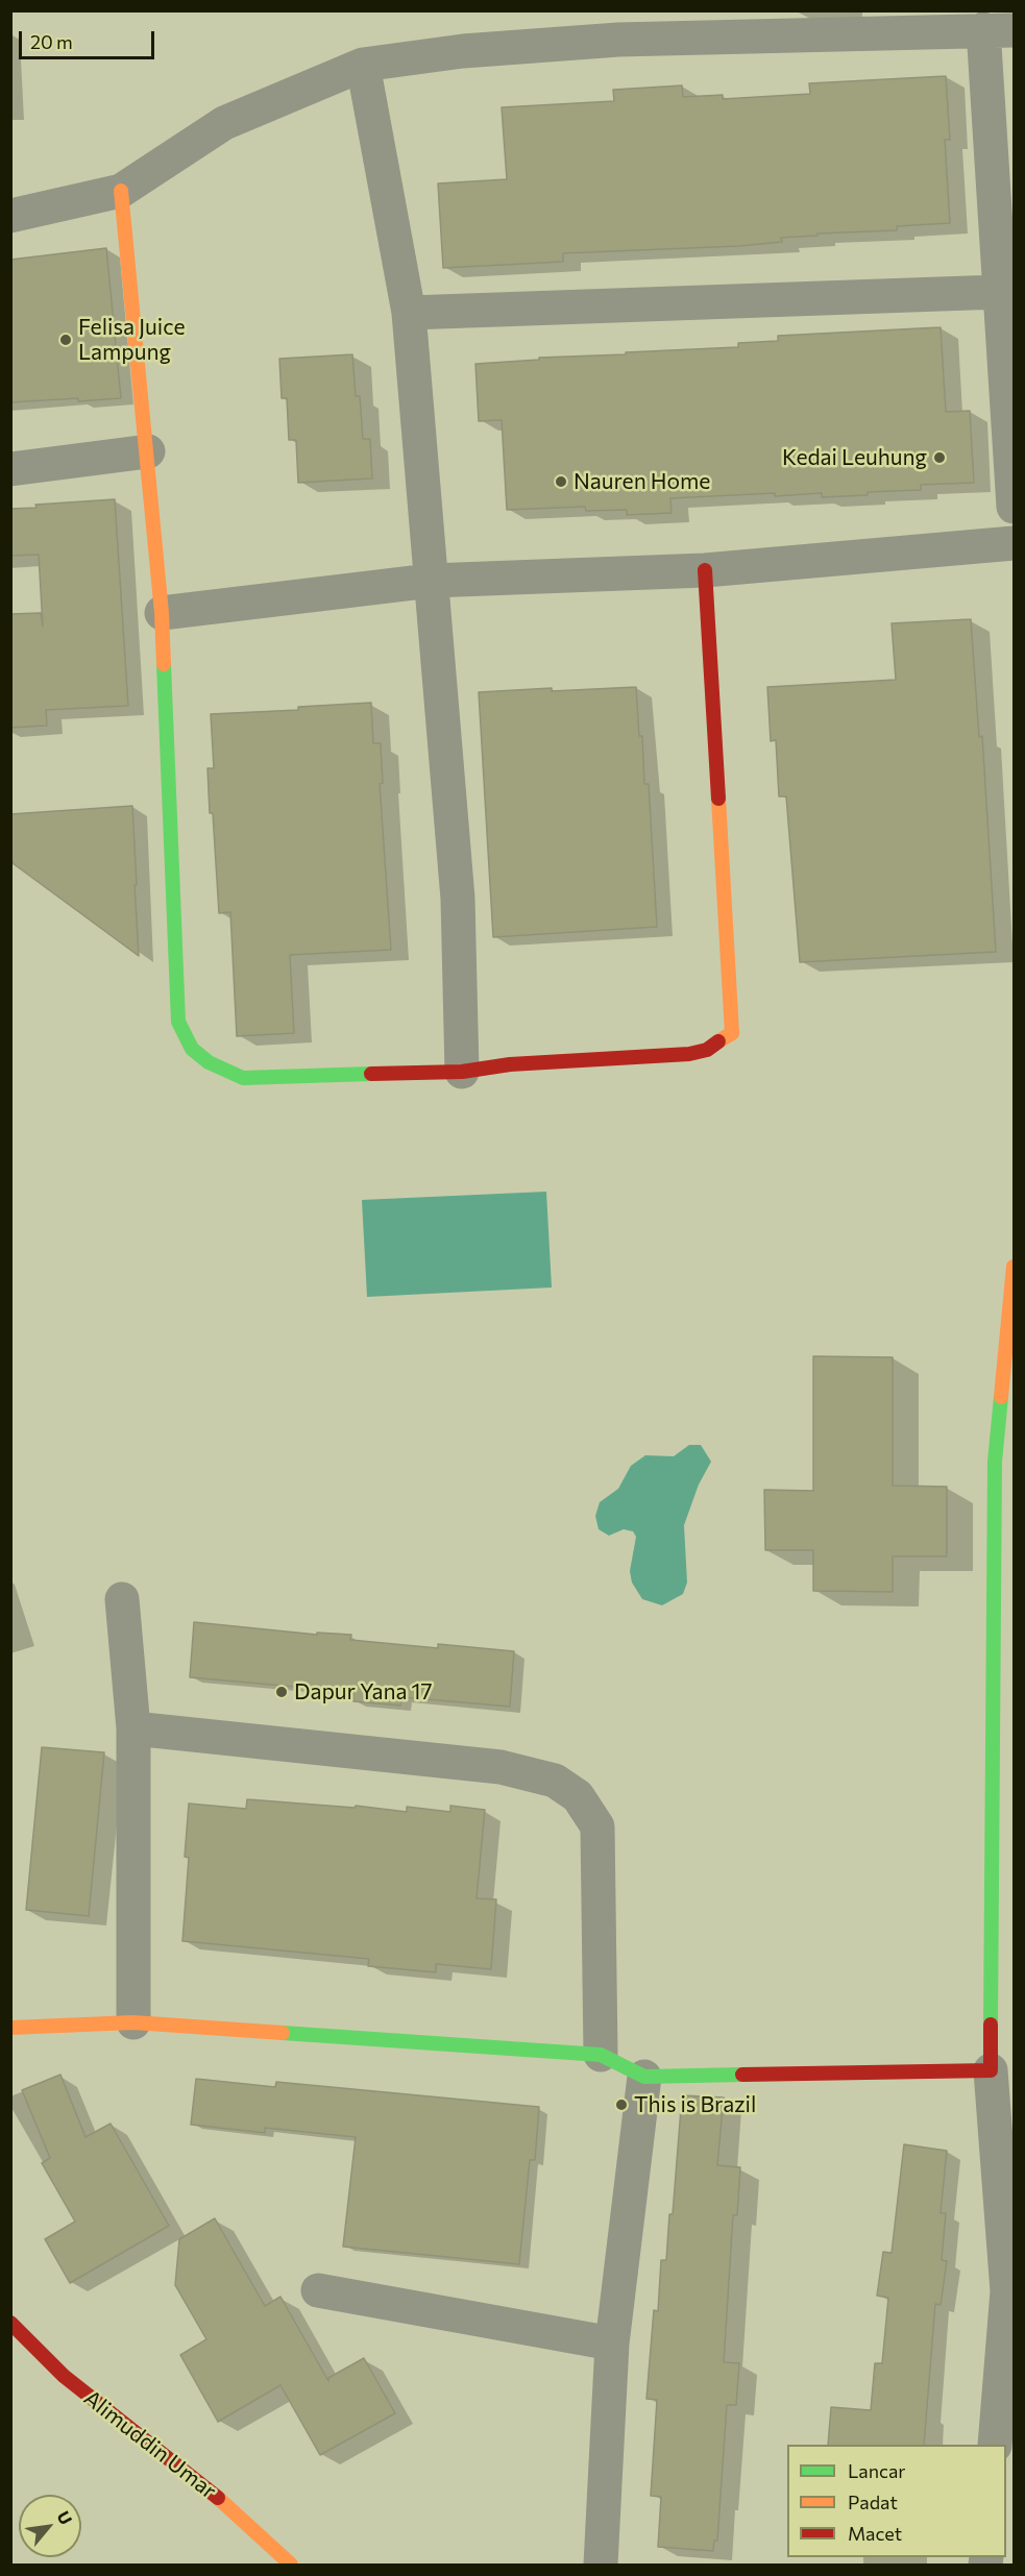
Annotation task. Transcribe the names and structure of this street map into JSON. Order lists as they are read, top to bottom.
{
  "streets": {
    "street": ["Alimuddin Umar"]
  },
  "places": [
    "Felisa Juice Lampung",
    "Kedai Leuhung",
    "Nauren Home",
    "Dapur Yana 17",
    "This is Brazil"
  ],
  "legend": ["Lancar", "Padat", "Macet"],
  "scale_bar": "20 m",
  "north": "top right"
}
